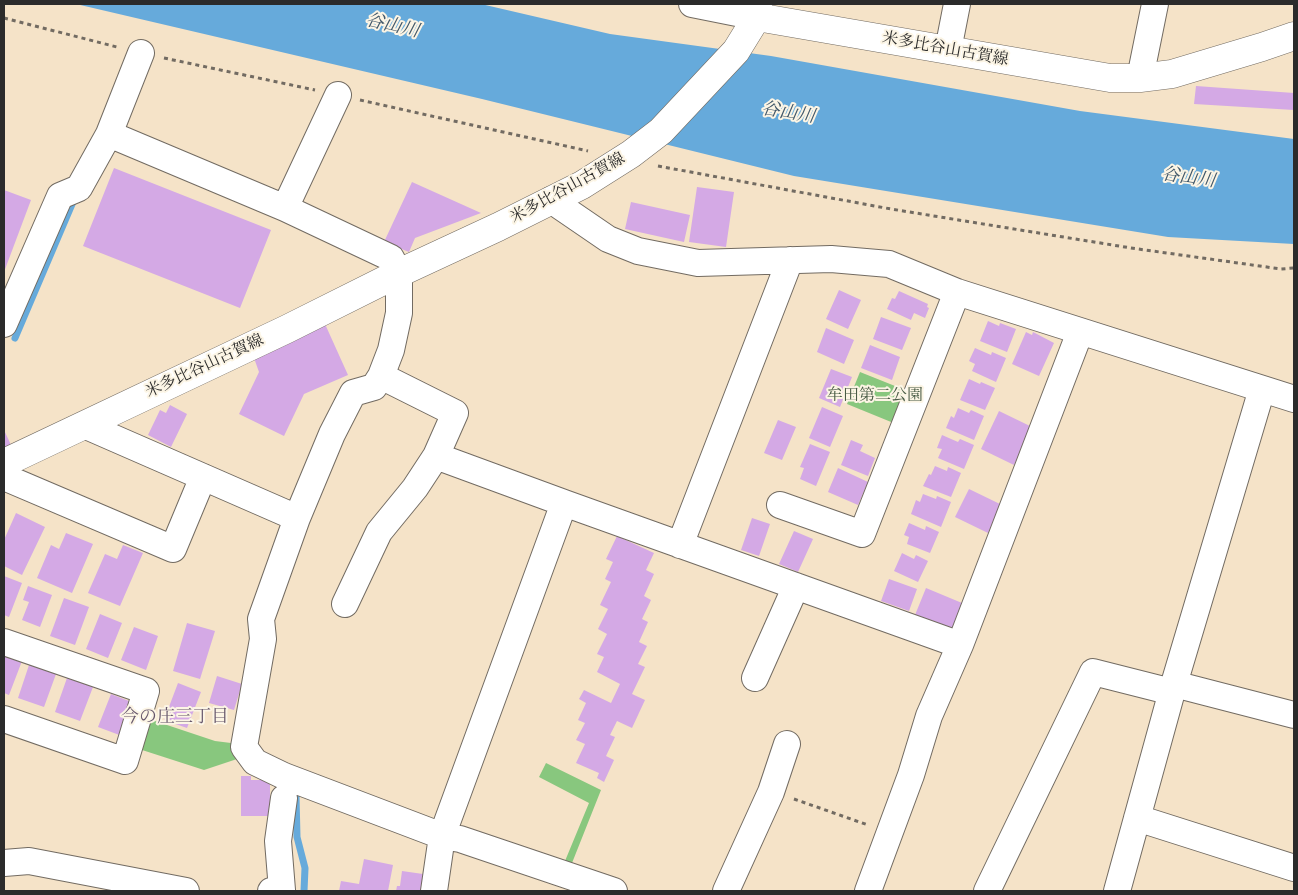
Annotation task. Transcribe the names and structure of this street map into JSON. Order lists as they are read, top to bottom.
{
  "streets": {
    "main road": ["米多比谷山古賀線"]
  },
  "districts": ["今の庄三丁目"],
  "water": ["谷山川"],
  "parks": ["牟田第二公園"]
}
